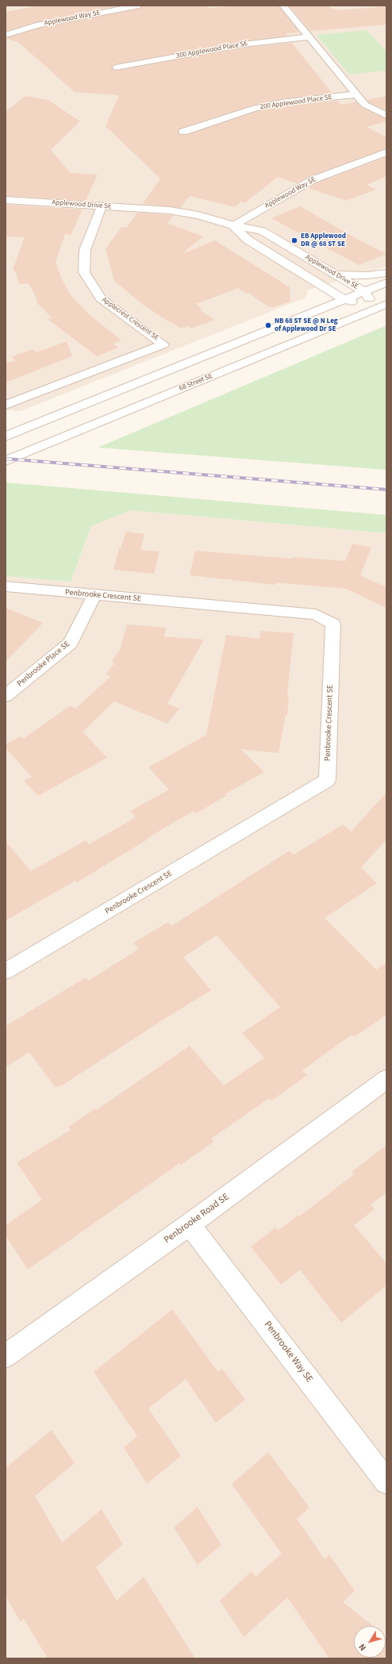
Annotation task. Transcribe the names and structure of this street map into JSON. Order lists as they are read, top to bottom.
{
  "streets": {
    "street": [
      "Applewood Way SE",
      "300 Applewood Place SE",
      "200 Applewood Place SE",
      "Applewood Drive SE",
      "Applecrest Crescent SE",
      "68 Street SE",
      "Penbrooke Crescent SE",
      "Penbrooke Place SE",
      "Penbrooke Road SE",
      "Penbrooke Way SE"
    ]
  },
  "crossings": [
    ["Applewood Way SE", "Applewood Drive SE"],
    ["Applewood Drive SE", "Applecrest Crescent SE"],
    ["Applewood Drive SE", "68 Street SE"],
    ["Penbrooke Crescent SE", "Penbrooke Place SE"],
    ["Penbrooke Road SE", "Penbrooke Way SE"]
  ],
  "places": ["EB Applewood DR @ 68 ST SE", "NB 68 ST SE @ N Leg of Applewood Dr SE"],
  "north": "bottom left"
}
